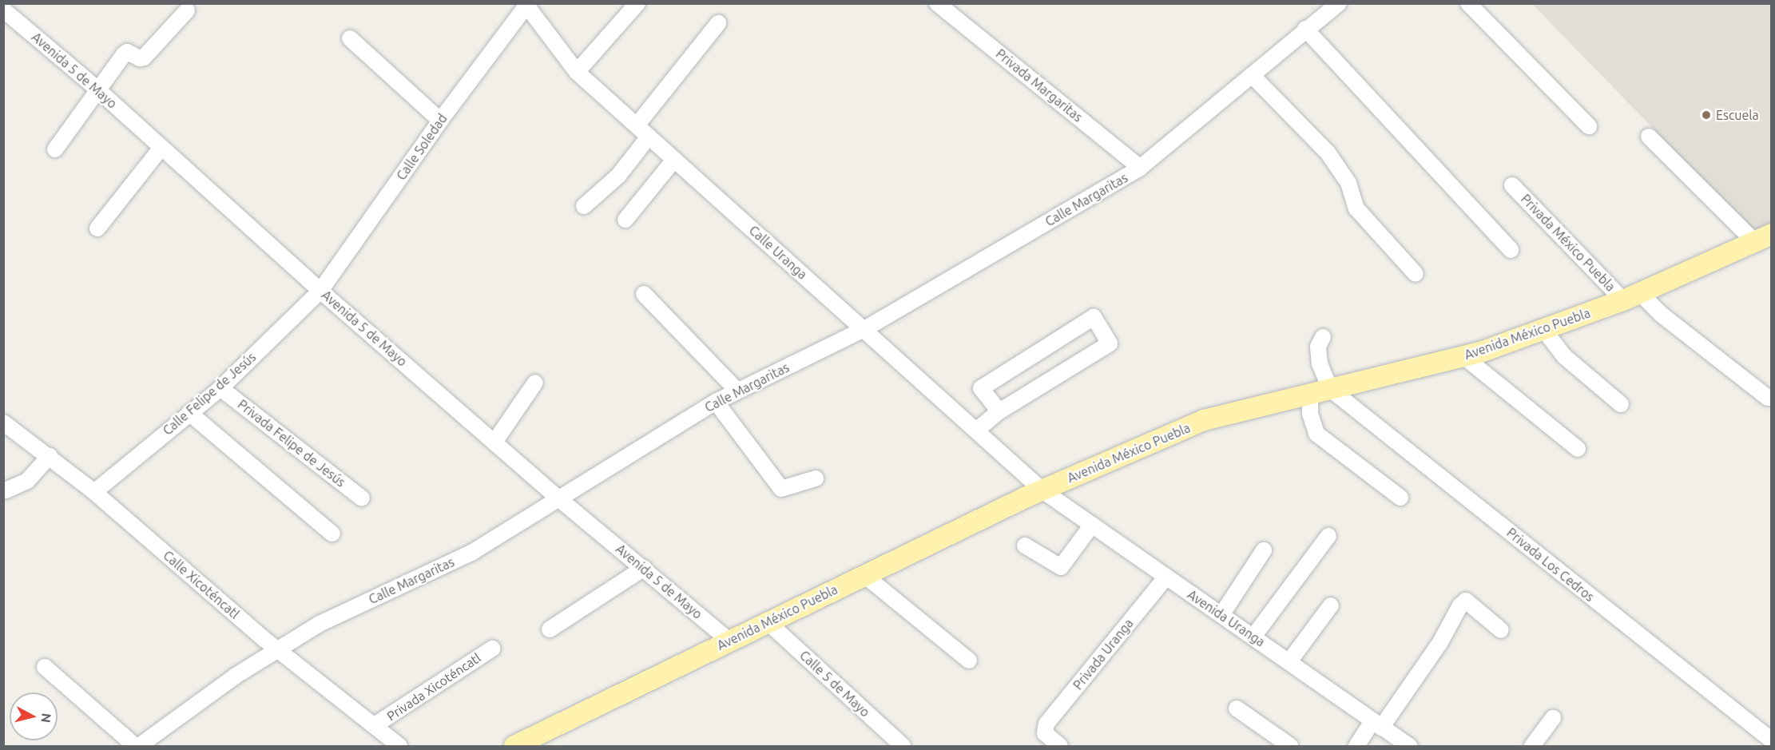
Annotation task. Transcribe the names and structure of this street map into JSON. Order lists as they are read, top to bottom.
{
  "streets": {
    "main road": ["Avenida México Puebla"],
    "street": [
      "Avenida 5 de Mayo",
      "Privada Margaritas",
      "Calle Soledad",
      "Calle Margaritas",
      "Privada México Puebla",
      "Calle Uranga",
      "Calle Felipe de Jesús",
      "Privada Felipe de Jesús",
      "Privada Los Cedros",
      "Calle Xicoténcatl",
      "Avenida Uranga",
      "Privada Uranga",
      "Calle 5 de Mayo",
      "Privada Xicoténcatl"
    ]
  },
  "crossings": [
    ["Avenida 5 de Mayo", "Calle Soledad"],
    ["Avenida 5 de Mayo", "Calle Margaritas"],
    ["Avenida 5 de Mayo", "Avenida México Puebla"],
    ["Avenida 5 de Mayo", "Calle Felipe de Jesús"],
    ["Privada Margaritas", "Calle Margaritas"],
    ["Calle Soledad", "Calle Uranga"],
    ["Calle Soledad", "Calle Felipe de Jesús"],
    ["Calle Margaritas", "Calle Uranga"],
    ["Calle Margaritas", "Calle Xicoténcatl"],
    ["Privada México Puebla", "Avenida México Puebla"],
    ["Calle Uranga", "Avenida México Puebla"],
    ["Calle Uranga", "Avenida Uranga"],
    ["Avenida México Puebla", "Privada Los Cedros"],
    ["Avenida México Puebla", "Avenida Uranga"],
    ["Avenida México Puebla", "Calle 5 de Mayo"],
    ["Calle Felipe de Jesús", "Privada Felipe de Jesús"],
    ["Calle Felipe de Jesús", "Calle Xicoténcatl"],
    ["Calle Xicoténcatl", "Privada Xicoténcatl"],
    ["Avenida Uranga", "Privada Uranga"]
  ],
  "places": ["Escuela"],
  "north": "right"
}
